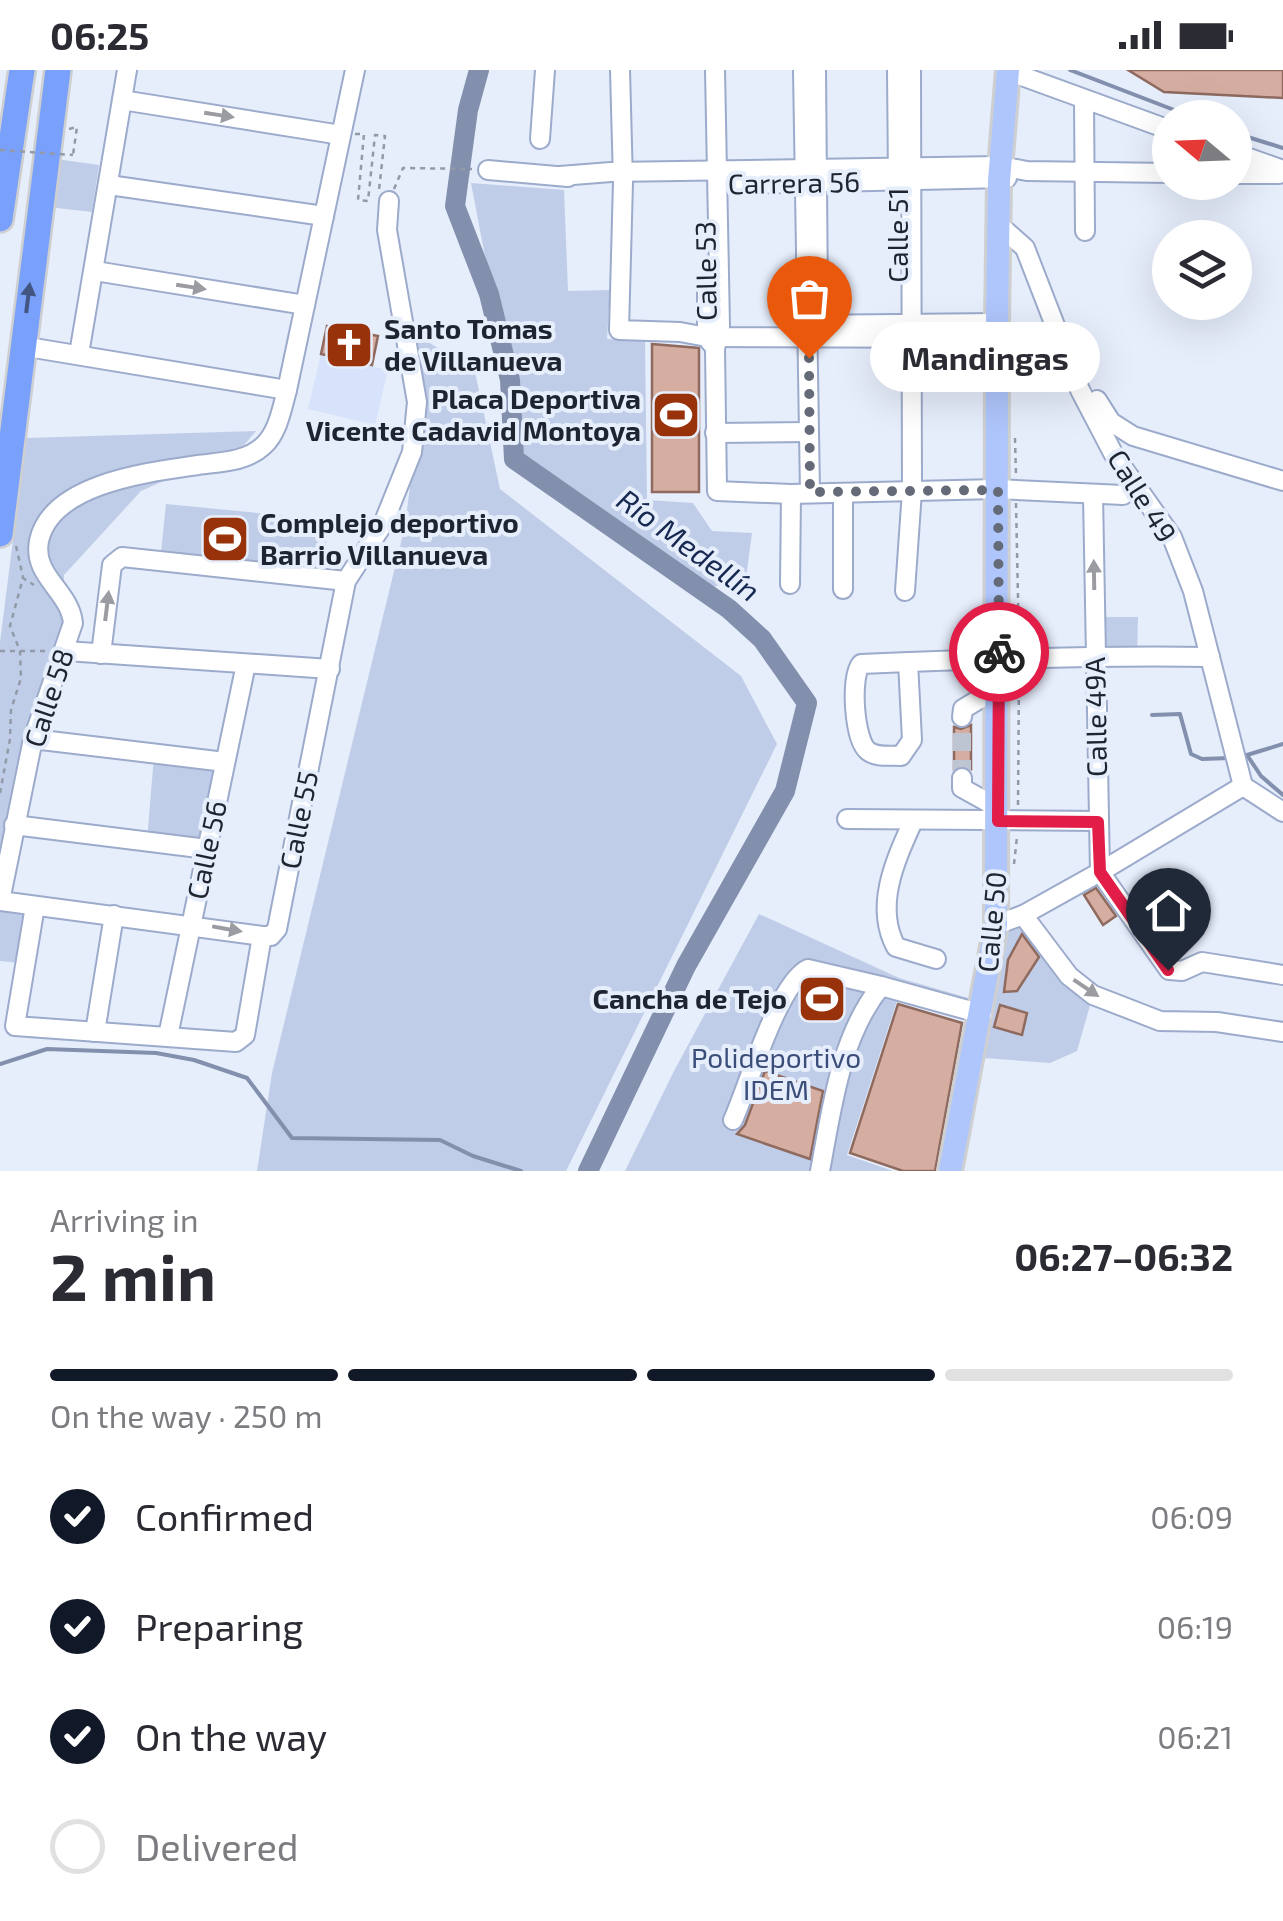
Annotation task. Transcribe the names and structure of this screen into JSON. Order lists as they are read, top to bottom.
{
  "streets": {
    "main road": ["Calle 50"],
    "street": [
      "Carrera 56",
      "Calle 51",
      "Calle 53",
      "Calle 49",
      "Calle 58",
      "Calle 49A",
      "Calle 55",
      "Calle 56"
    ]
  },
  "crossings": [
    ["Carrera 56", "Calle 51"],
    ["Carrera 56", "Calle 53"],
    ["Carrera 56", "Calle 50"],
    ["Calle 49", "Calle 50"],
    ["Calle 58", "Calle 55"],
    ["Calle 55", "Calle 56"]
  ],
  "one_way": ["Calle 49A"],
  "water": ["Río Medellín"],
  "parks": ["Polideportivo IDEM"],
  "places": {
    "church": ["Santo Tomas de Villanueva"],
    "other": ["Mandingas"],
    "sports": ["Placa Deportiva Vicente Cadavid Montoya", "Complejo deportivo Barrio Villanueva", "Cancha de Tejo"]
  },
  "north": "left",
  "page": {
    "status": "06:25",
    "bubble": "Mandingas",
    "heading": ["2 min", "Arriving in", "06:27–06:32"],
    "bar": "On the way · 250 m",
    "list": [
      ["Confirmed", "06:09"],
      ["Preparing", "06:19"],
      ["On the way", "06:21"],
      "Delivered"
    ]
  }
}
